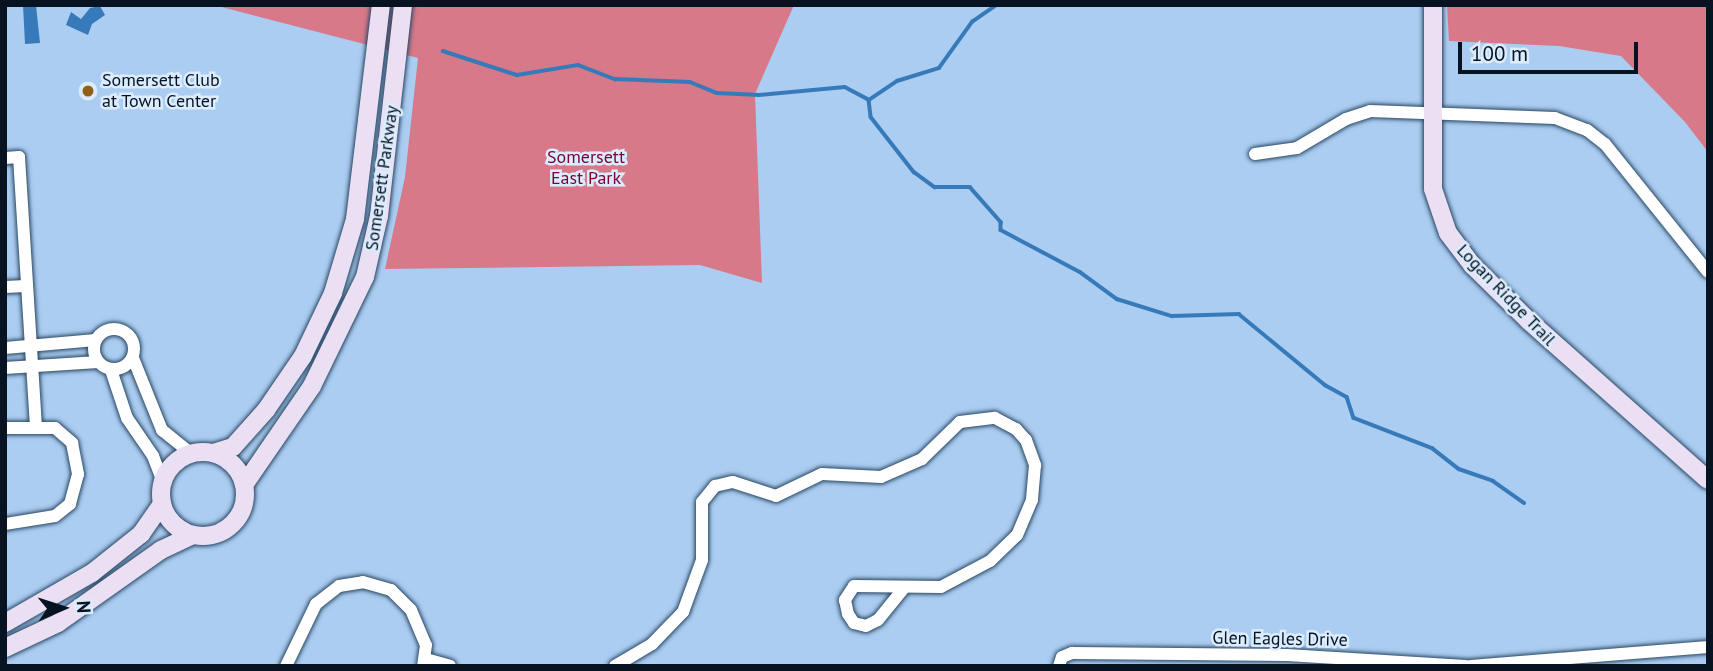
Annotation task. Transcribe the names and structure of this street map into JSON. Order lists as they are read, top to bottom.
{
  "streets": {
    "main road": ["Somersett Parkway", "Logan Ridge Trail"],
    "street": ["Glen Eagles Drive"]
  },
  "parks": ["Somersett East Park"],
  "places": ["Somersett Club at Town Center"],
  "scale_bar": "100 m",
  "north": "right"
}
